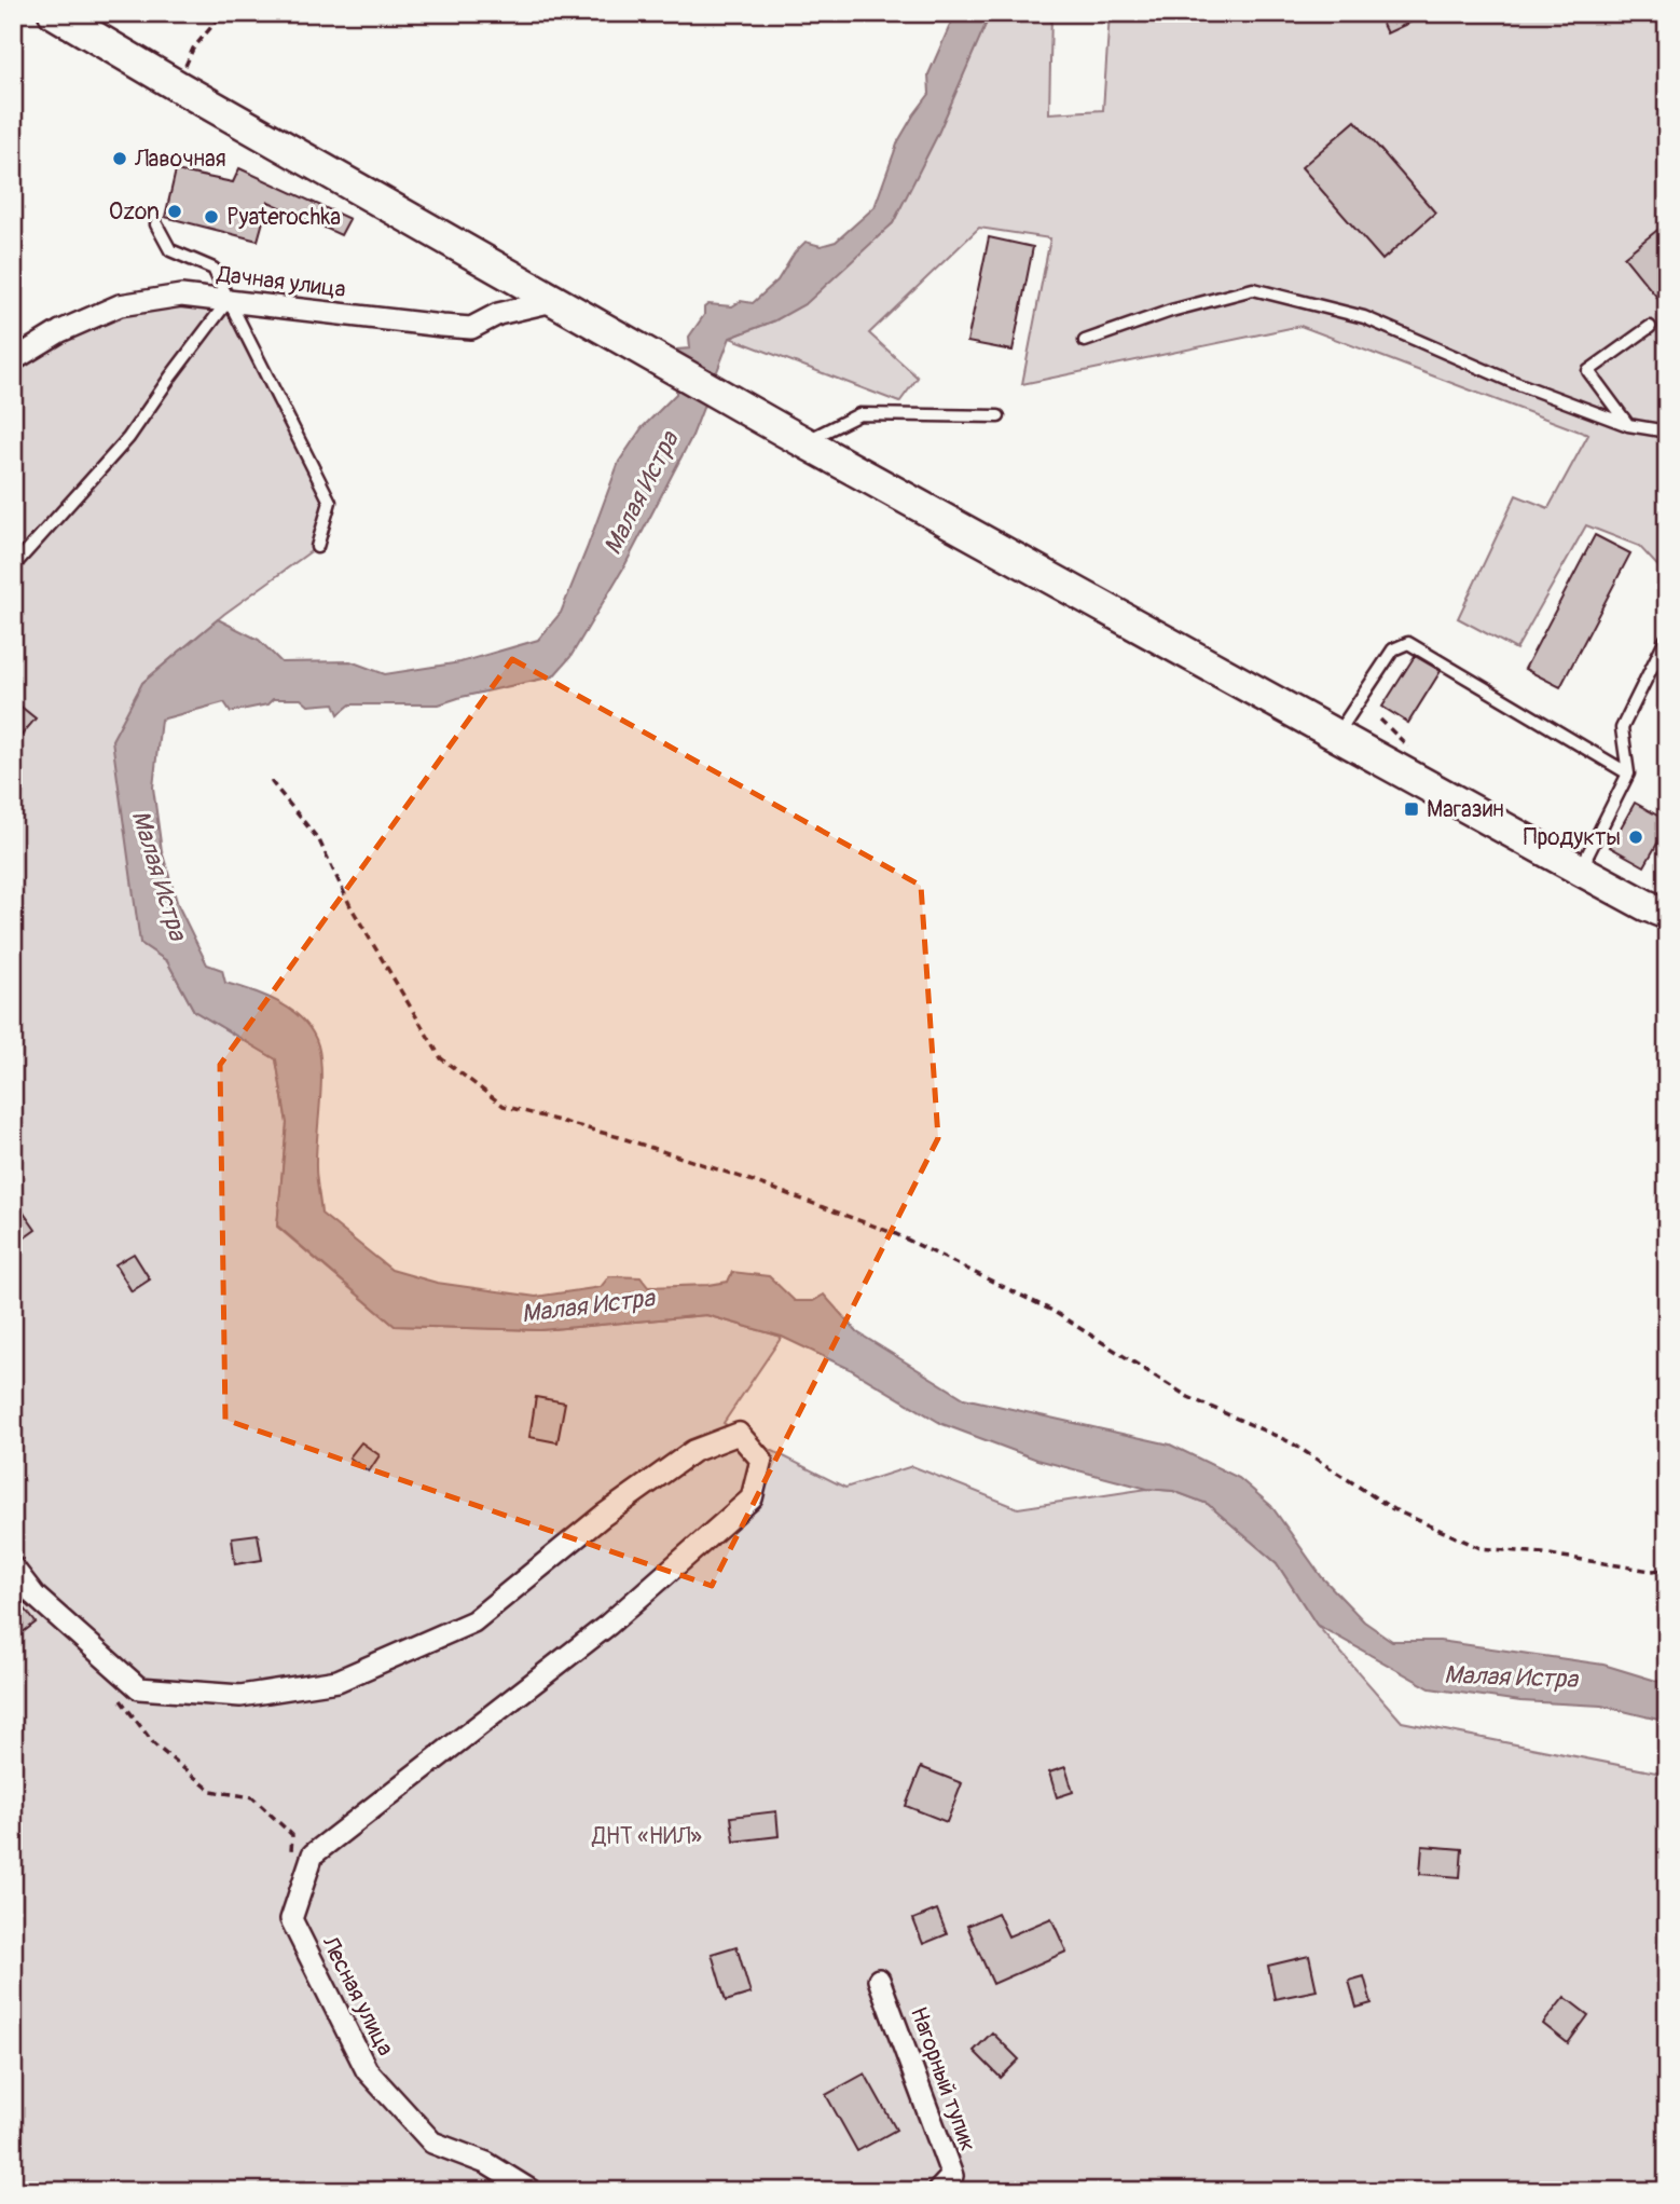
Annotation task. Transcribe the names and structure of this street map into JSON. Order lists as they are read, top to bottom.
{
  "streets": {
    "street": ["Дачная улица", "Лесная улица", "Нагорный тупик"]
  },
  "water": ["Малая Истра"],
  "parks": ["ДНТ «НИЛ»"],
  "places": {
    "other": [
      "Лавочная",
      "Ozon",
      "Pyaterochka",
      "Продукты"
    ],
    "transit": ["Магазин"]
  }
}
